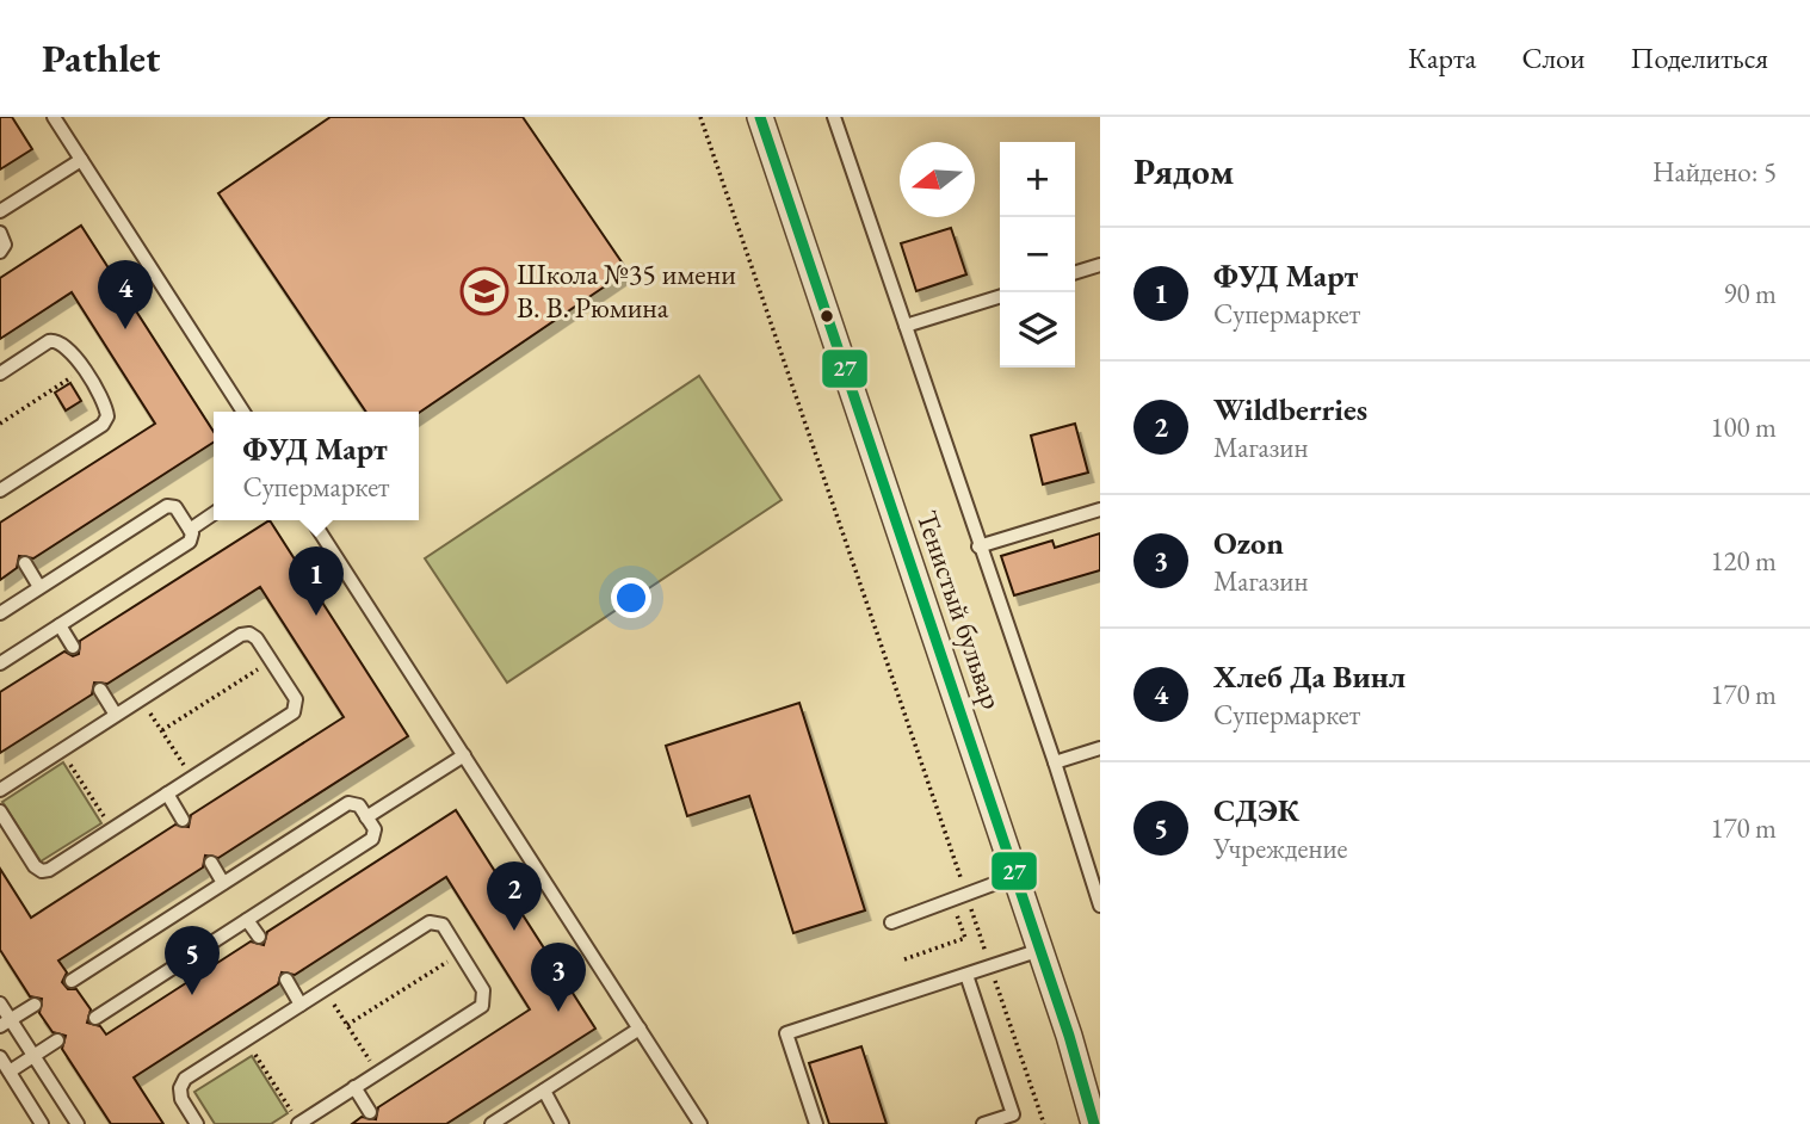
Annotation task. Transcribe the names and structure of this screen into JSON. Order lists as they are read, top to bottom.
{
  "streets": {
    "street": ["Тенистый бульвар"]
  },
  "places": {
    "school or university": ["Школа №35 имени В. В. Рюмина"]
  },
  "lines": ["transit line 27"],
  "north": "left",
  "page": {
    "header": "Pathlet",
    "nav": ["Карта", "Слои", "Поделиться"],
    "heading": ["Рядом", "Найдено: 5"],
    "map_buttons": ["+", "−"],
    "list": [
      {
        "mark": "1",
        "name": "ФУД Март",
        "note": "Супермаркет",
        "value": "90 m"
      },
      {
        "mark": "2",
        "name": "Wildberries",
        "note": "Магазин",
        "value": "100 m"
      },
      {
        "mark": "3",
        "name": "Ozon",
        "note": "Магазин",
        "value": "120 m"
      },
      {
        "mark": "4",
        "name": "Хлеб Да Винл",
        "note": "Супермаркет",
        "value": "170 m"
      },
      {
        "mark": "5",
        "name": "СДЭК",
        "note": "Учреждение",
        "value": "170 m"
      }
    ],
    "pins": [
      "4",
      "1",
      "2",
      "5",
      "3"
    ],
    "popup": ["ФУД Март", "Супермаркет"]
  }
}
